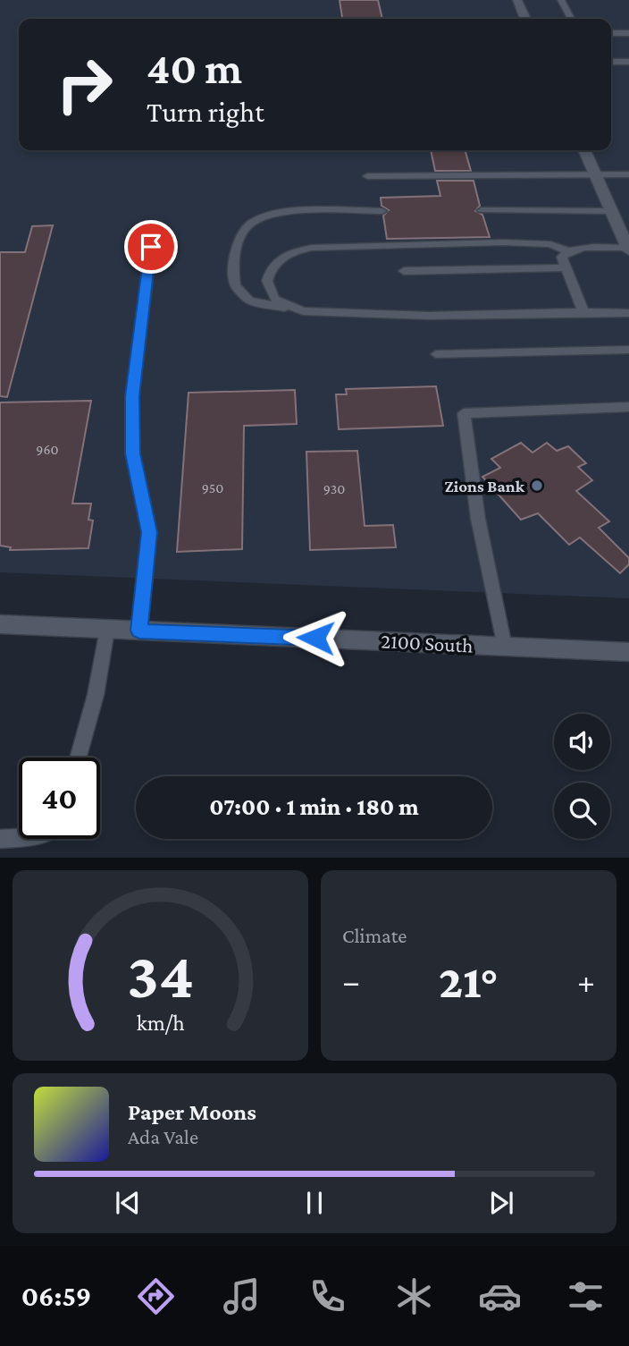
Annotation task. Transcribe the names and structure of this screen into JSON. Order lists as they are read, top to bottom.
{
  "streets": {
    "street": ["2100 South"]
  },
  "places": ["Zions Bank"],
  "house_numbers": ["960", "950", "930"],
  "page": {
    "turn": ["40 m", "Turn right"],
    "limit": "40",
    "trip": "07:00 · 1 min · 180 m",
    "tile": "Climate",
    "heat": ["−", "21°", "+"],
    "song": ["Paper Moons", "Ada Vale"],
    "tabs": "06:59",
    "gauge": ["34", "km/h"]
  }
}
